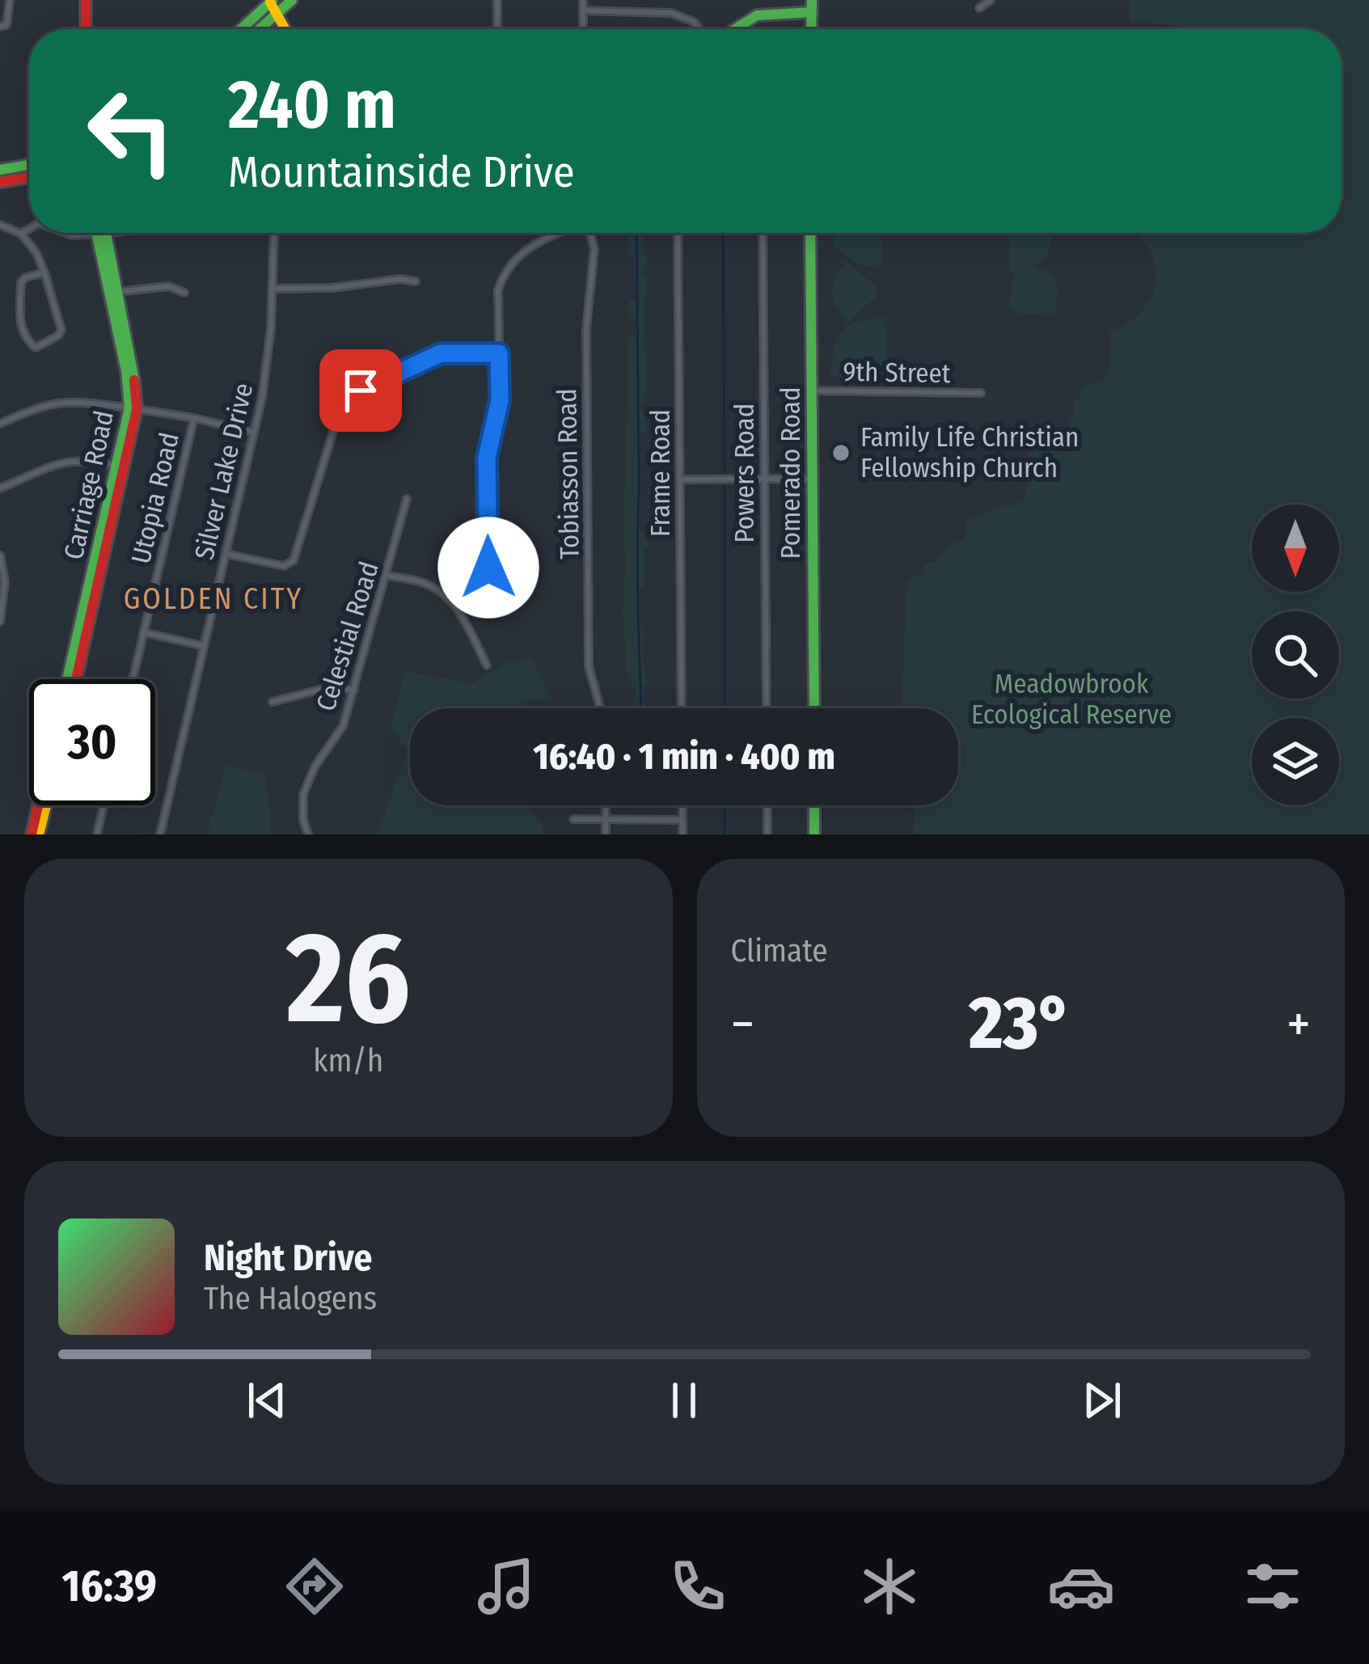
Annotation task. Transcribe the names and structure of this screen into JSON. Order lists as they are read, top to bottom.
{
  "streets": {
    "street": [
      "9th Street",
      "Silver Lake Drive",
      "Frame Road",
      "Powers Road",
      "Pomerado Road",
      "Tobiasson Road",
      "Carriage Road",
      "Utopia Road",
      "Celestial Road"
    ]
  },
  "crossings": [
    ["9th Street", "Pomerado Road"]
  ],
  "districts": ["GOLDEN CITY"],
  "parks": ["Meadowbrook Ecological Reserve"],
  "places": ["Family Life Christian Fellowship Church"],
  "north": "bottom",
  "page": {
    "turn": ["240 m", "Mountainside Drive"],
    "limit": "30",
    "trip": "16:40 · 1 min · 400 m",
    "tile": [
      ["26", "km/h"],
      "Climate"
    ],
    "heat": ["−", "23°", "+"],
    "song": ["Night Drive", "The Halogens"],
    "tabs": "16:39"
  }
}
